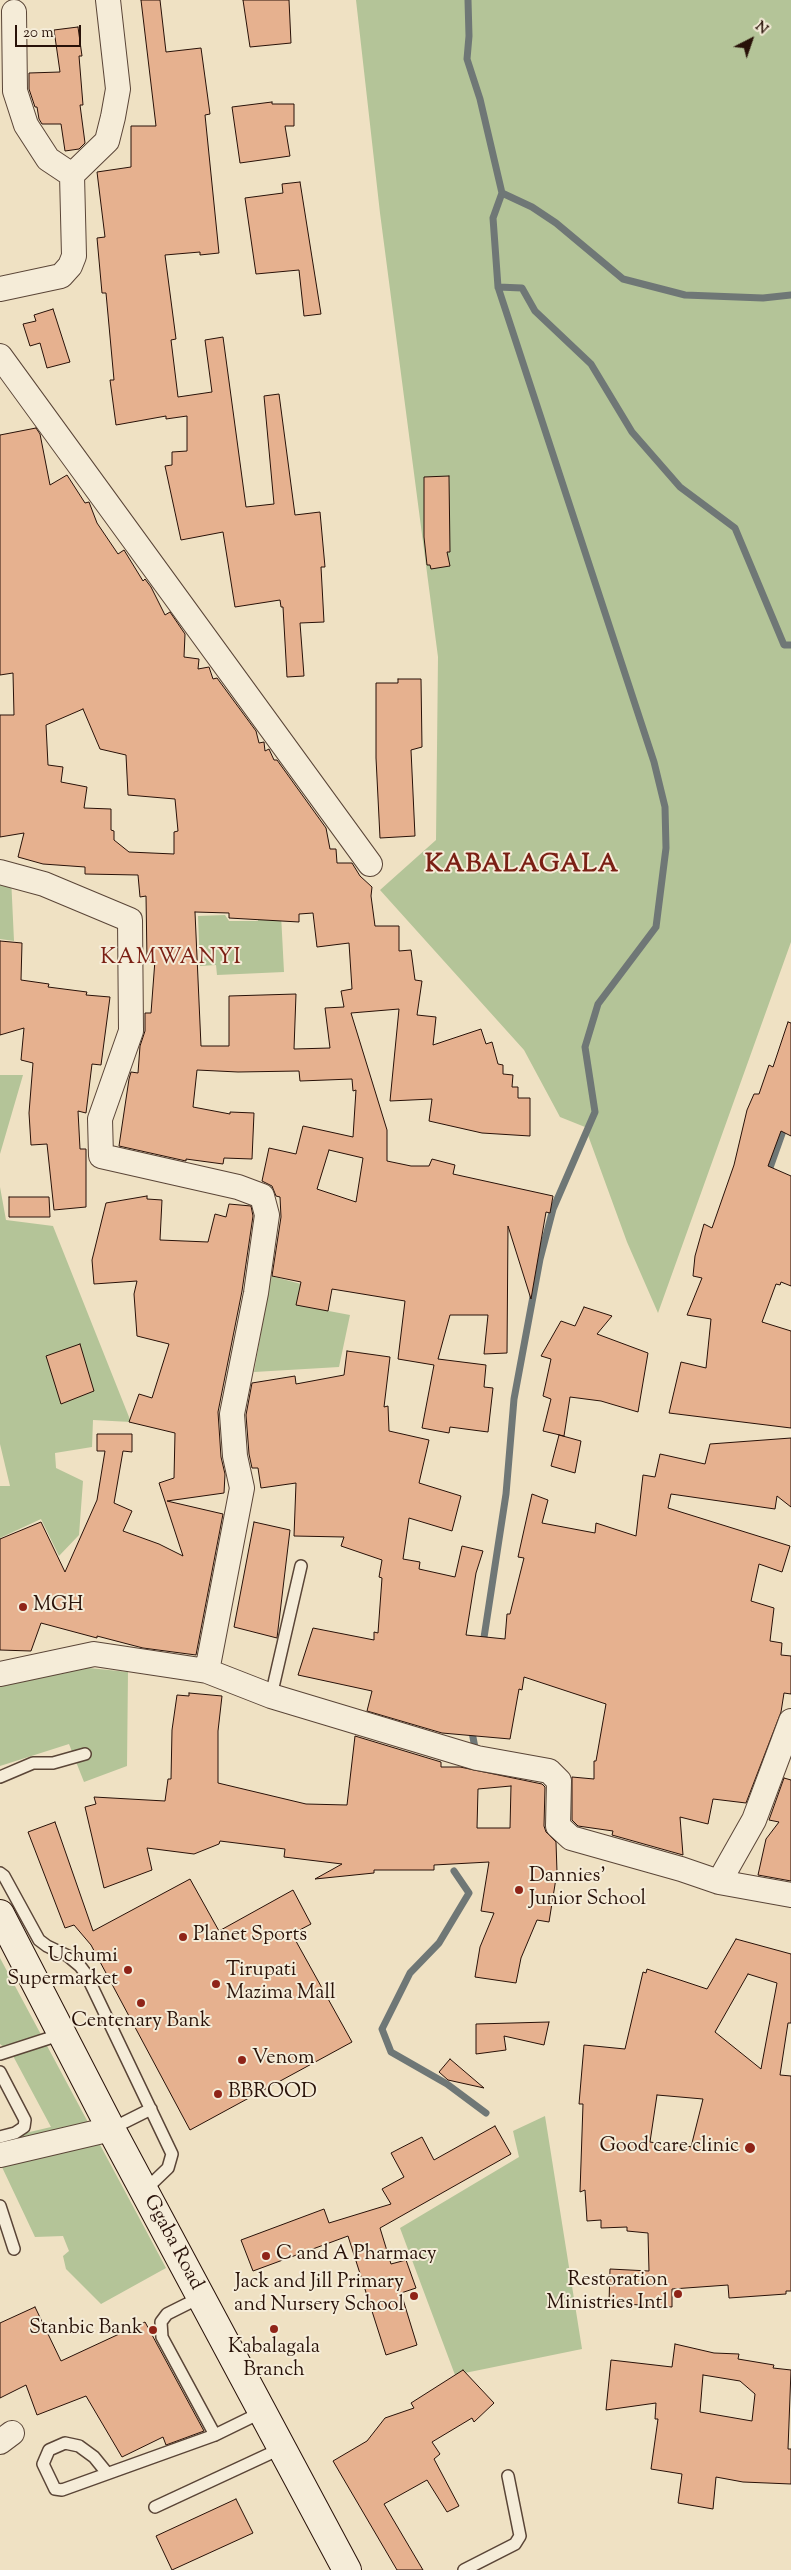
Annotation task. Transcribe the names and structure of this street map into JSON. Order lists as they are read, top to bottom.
{
  "streets": {
    "main road": ["Ggaba Road"]
  },
  "districts": ["KABALAGALA", "KAMWANYI"],
  "places": [
    "MGH",
    "Dannies' Junior School",
    "Planet Sports",
    "Uchumi Supermarket",
    "Tirupati Mazima Mall",
    "Centenary Bank",
    "Venom",
    "BBROOD",
    "Good care clinic",
    "C and A Pharmacy",
    "Restoration Ministries Intl",
    "Jack and Jill Primary and Nursery School",
    "Kabalagala Branch",
    "Stanbic Bank"
  ],
  "scale_bar": "20 m",
  "north": "top right"
}
